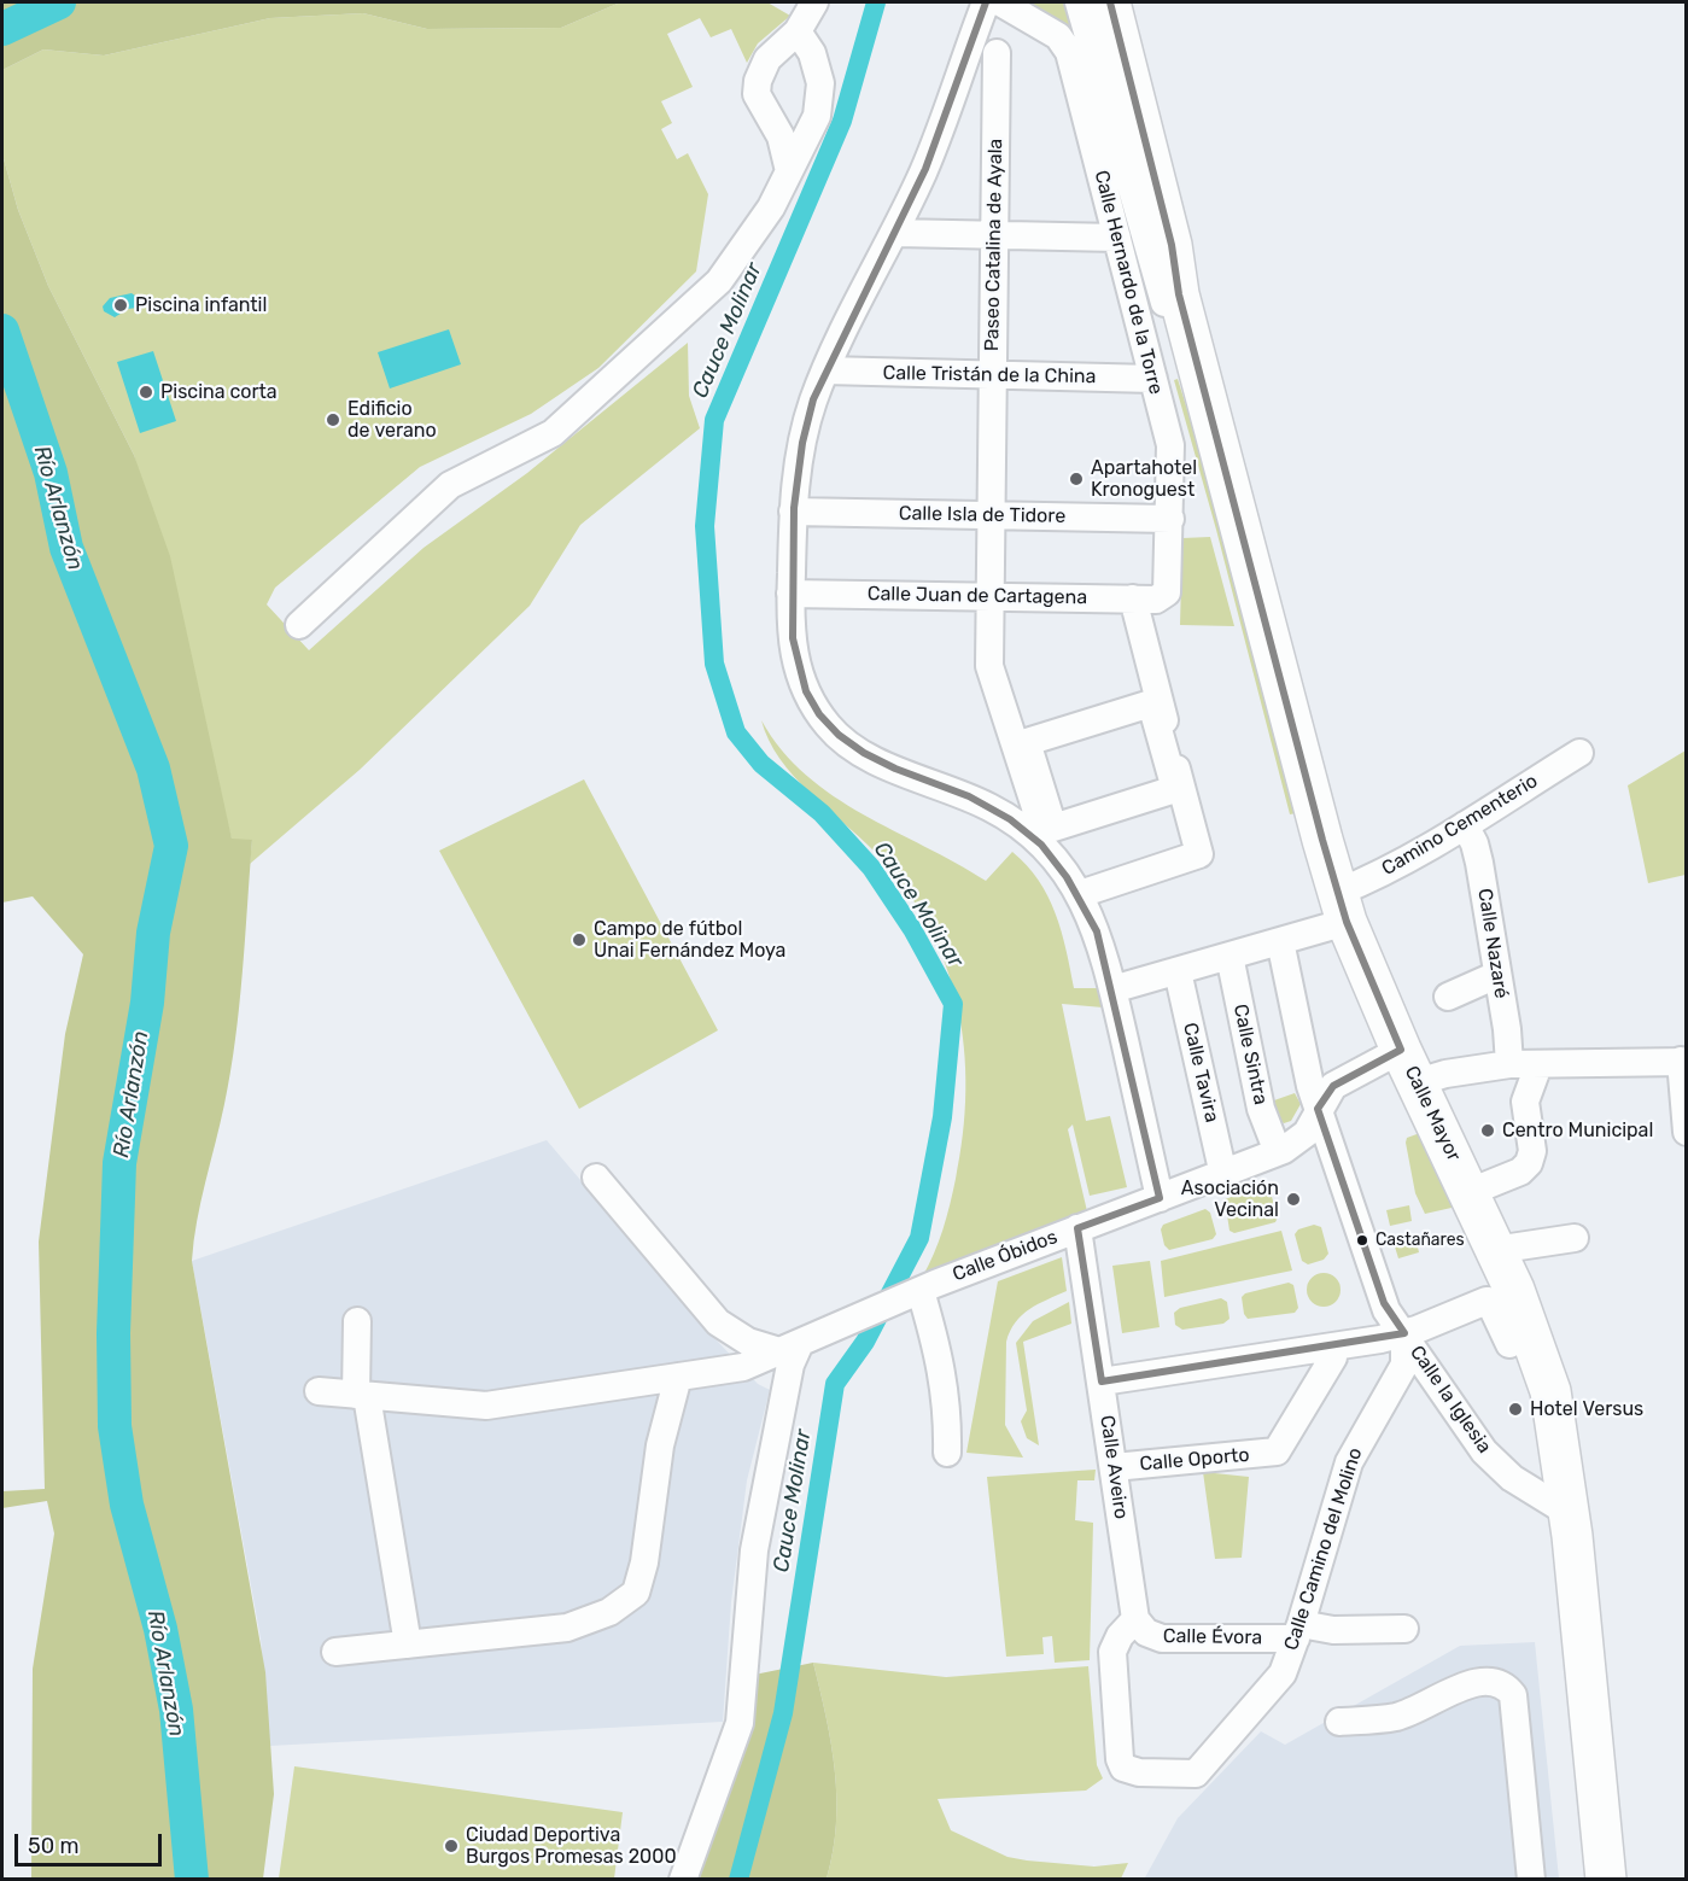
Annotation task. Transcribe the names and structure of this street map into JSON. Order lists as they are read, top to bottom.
{
  "streets": {
    "highway": ["Calle Mayor"],
    "street": [
      "Paseo Catalina de Ayala",
      "Calle Hernardo de la Torre",
      "Calle Tristán de la China",
      "Calle Isla de Tidore",
      "Calle Juan de Cartagena",
      "Camino Cementerio",
      "Calle Nazaré",
      "Calle Sintra",
      "Calle Tavira",
      "Calle Óbidos",
      "Calle la Iglesia",
      "Calle Oporto",
      "Calle Aveiro",
      "Calle Camino del Molino",
      "Calle Évora"
    ]
  },
  "crossings": [
    ["Paseo Catalina de Ayala", "Calle Tristán de la China"],
    ["Paseo Catalina de Ayala", "Calle Isla de Tidore"],
    ["Paseo Catalina de Ayala", "Calle Juan de Cartagena"],
    ["Calle Hernardo de la Torre", "Calle Tristán de la China"],
    ["Calle Hernardo de la Torre", "Calle Isla de Tidore"],
    ["Calle Hernardo de la Torre", "Calle Juan de Cartagena"],
    ["Camino Cementerio", "Calle Nazaré"],
    ["Camino Cementerio", "Calle Sintra"],
    ["Camino Cementerio", "Calle Tavira"],
    ["Camino Cementerio", "Calle Mayor"],
    ["Camino Cementerio", "Calle la Iglesia"],
    ["Calle Nazaré", "Calle Óbidos"],
    ["Calle Sintra", "Calle Óbidos"],
    ["Calle Tavira", "Calle Óbidos"],
    ["Calle Mayor", "Calle Óbidos"],
    ["Calle Mayor", "Calle la Iglesia"],
    ["Calle Óbidos", "Calle la Iglesia"],
    ["Calle Óbidos", "Calle Aveiro"],
    ["Calle la Iglesia", "Calle Camino del Molino"],
    ["Calle Oporto", "Calle Aveiro"],
    ["Calle Aveiro", "Calle Camino del Molino"],
    ["Calle Aveiro", "Calle Évora"],
    ["Calle Camino del Molino", "Calle Évora"]
  ],
  "water": ["Cauce Molinar", "Río Arlanzón"],
  "places": [
    "Piscina infantil",
    "Piscina corta",
    "Edificio de verano",
    "Apartahotel Kronoguest",
    "Campo de fútbol Unai Fernández Moya",
    "Centro Municipal",
    "Asociación Vecinal",
    "Castañares",
    "Hotel Versus",
    "Ciudad Deportiva Burgos Promesas 2000"
  ],
  "scale_bar": "50 m"
}
